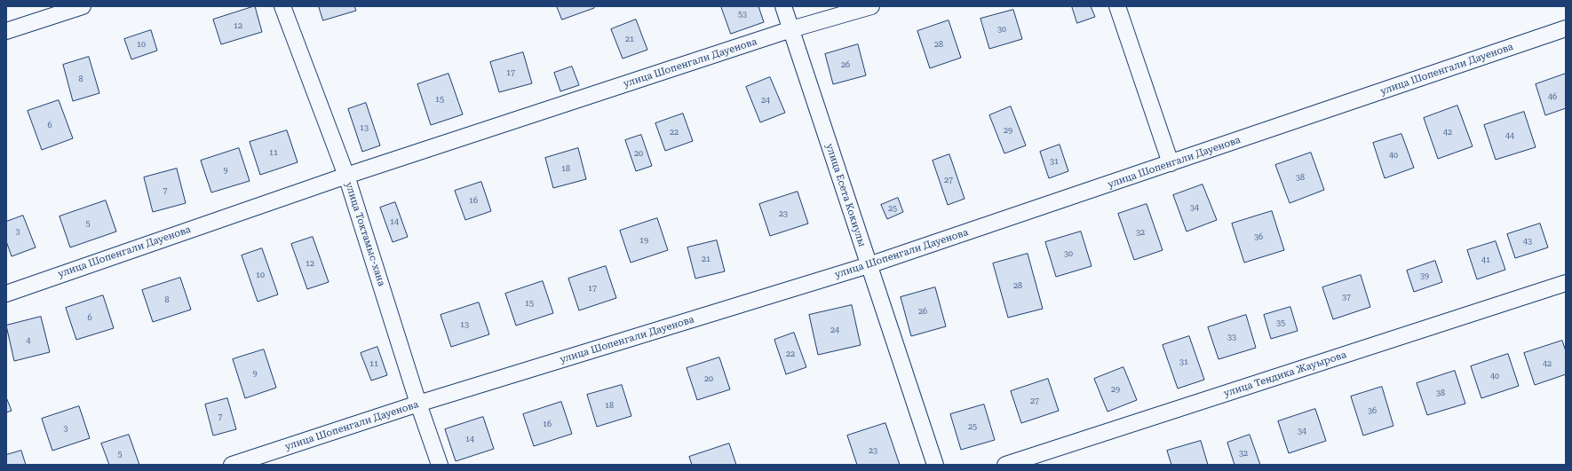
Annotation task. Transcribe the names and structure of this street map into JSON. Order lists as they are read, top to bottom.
{
  "streets": {
    "street": [
      "улица Шопенгали Дауенова",
      "улица Есета Кокиулы",
      "улица Токтамыс-хана",
      "улица Тендика Жауырова"
    ]
  },
  "crossings": [
    ["улица Шопенгали Дауенова", "улица Есета Кокиулы"],
    ["улица Шопенгали Дауенова", "улица Токтамыс-хана"]
  ],
  "house_numbers": [
    "53",
    "12",
    "30",
    "21",
    "10",
    "28",
    "26",
    "17",
    "8",
    "46",
    "15",
    "24",
    "6",
    "13",
    "29",
    "22",
    "42",
    "44",
    "11",
    "20",
    "40",
    "31",
    "18",
    "9",
    "38",
    "27",
    "7",
    "16",
    "34",
    "25",
    "23",
    "14",
    "5",
    "3",
    "32",
    "36",
    "19",
    "43",
    "30",
    "21",
    "41",
    "12",
    "10",
    "39",
    "28",
    "17",
    "37",
    "8",
    "15",
    "26",
    "6",
    "35",
    "13",
    "24",
    "33",
    "4",
    "22",
    "31",
    "11",
    "42",
    "9",
    "40",
    "20",
    "29",
    "38",
    "27",
    "18",
    "36",
    "7",
    "16",
    "25",
    "3",
    "34",
    "14",
    "23",
    "32",
    "5"
  ]
}
